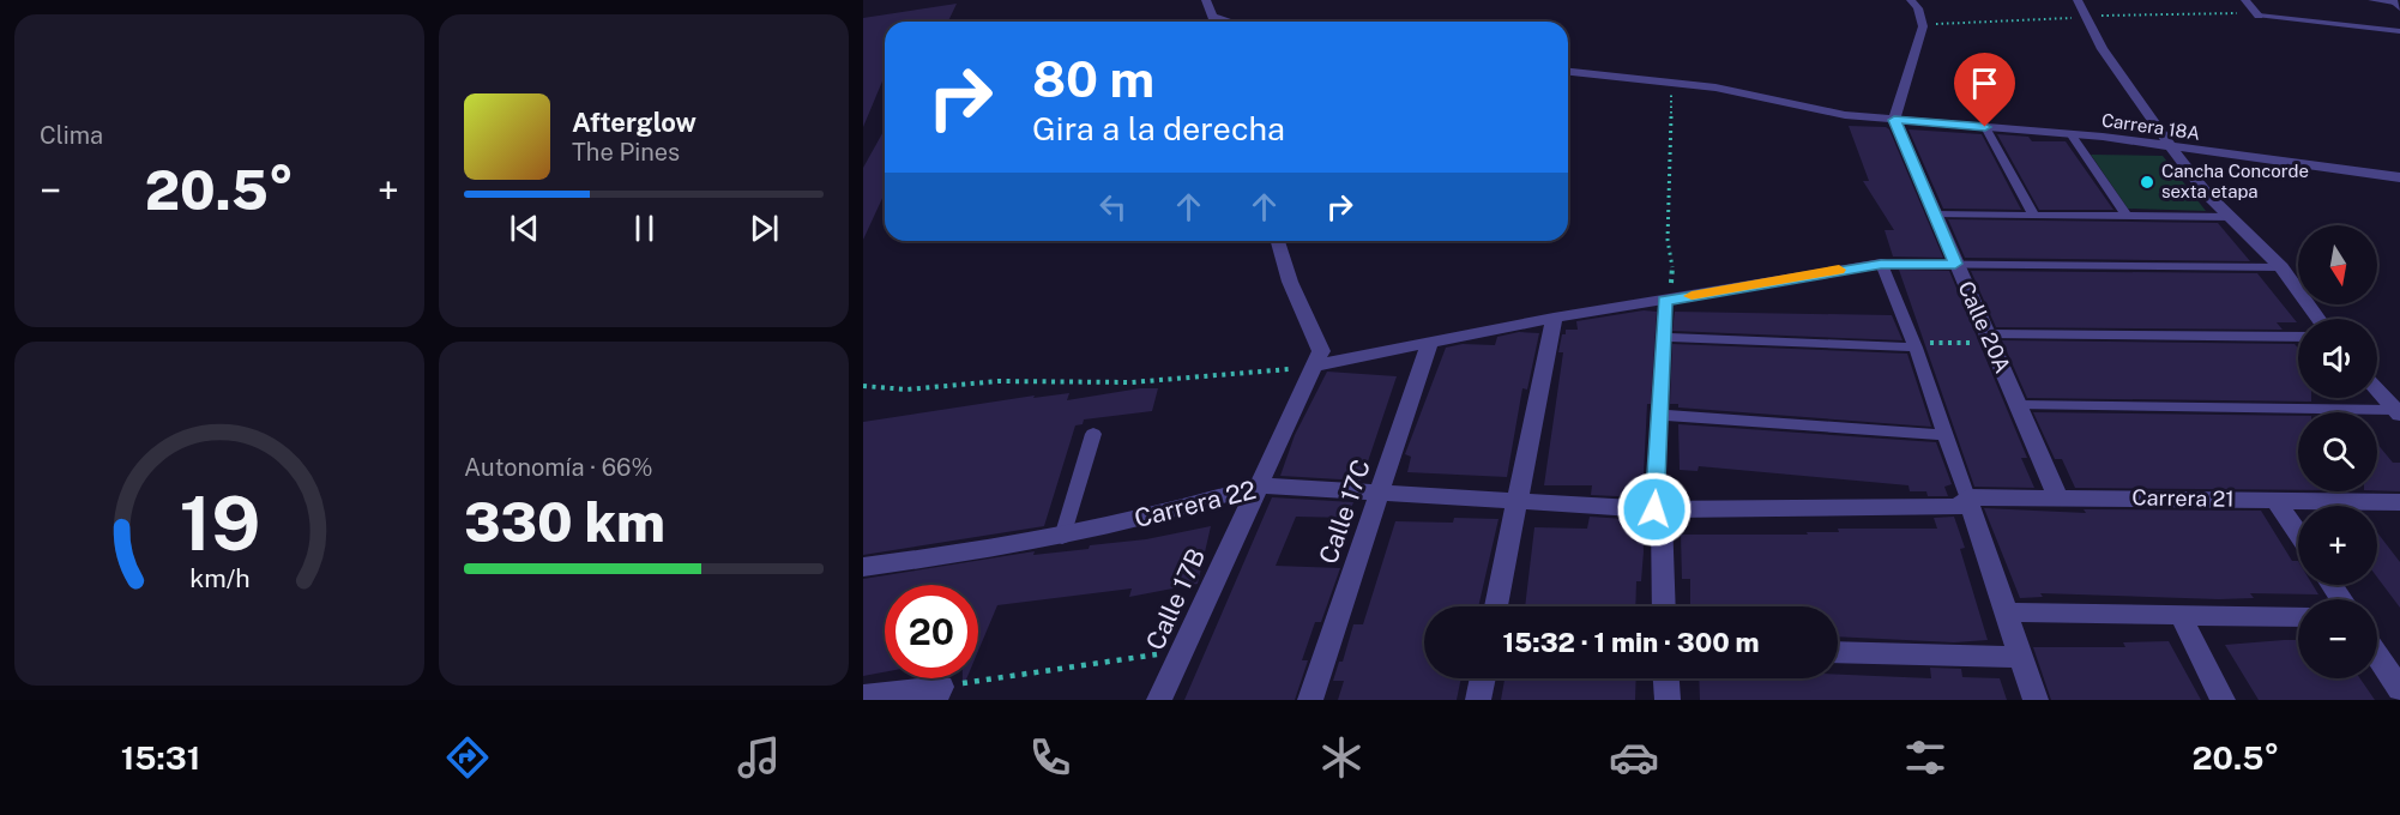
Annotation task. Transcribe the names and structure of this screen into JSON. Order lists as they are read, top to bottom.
{
  "streets": {
    "street": [
      "Carrera 18A",
      "Calle 20A",
      "Carrera 21",
      "Carrera 22",
      "Calle 17C",
      "Calle 17B"
    ]
  },
  "crossings": [
    ["Carrera 18A", "Calle 20A"],
    ["Calle 20A", "Carrera 21"],
    ["Carrera 21", "Carrera 22"],
    ["Carrera 22", "Calle 17C"],
    ["Carrera 22", "Calle 17B"]
  ],
  "places": ["Cancha Concorde sexta etapa"],
  "north": "bottom",
  "page": {
    "tile": [
      "Clima",
      ["Autonomía · 66%", "330 km"]
    ],
    "turn": ["80 m", "Gira a la derecha"],
    "song": ["Afterglow", "The Pines"],
    "heat": ["−", "20.5°", "+"],
    "map_buttons": ["+", "−"],
    "limit": "20",
    "trip": "15:32 · 1 min · 300 m",
    "tabs": ["15:31", "20.5°"],
    "gauge": ["19", "km/h"]
  }
}
